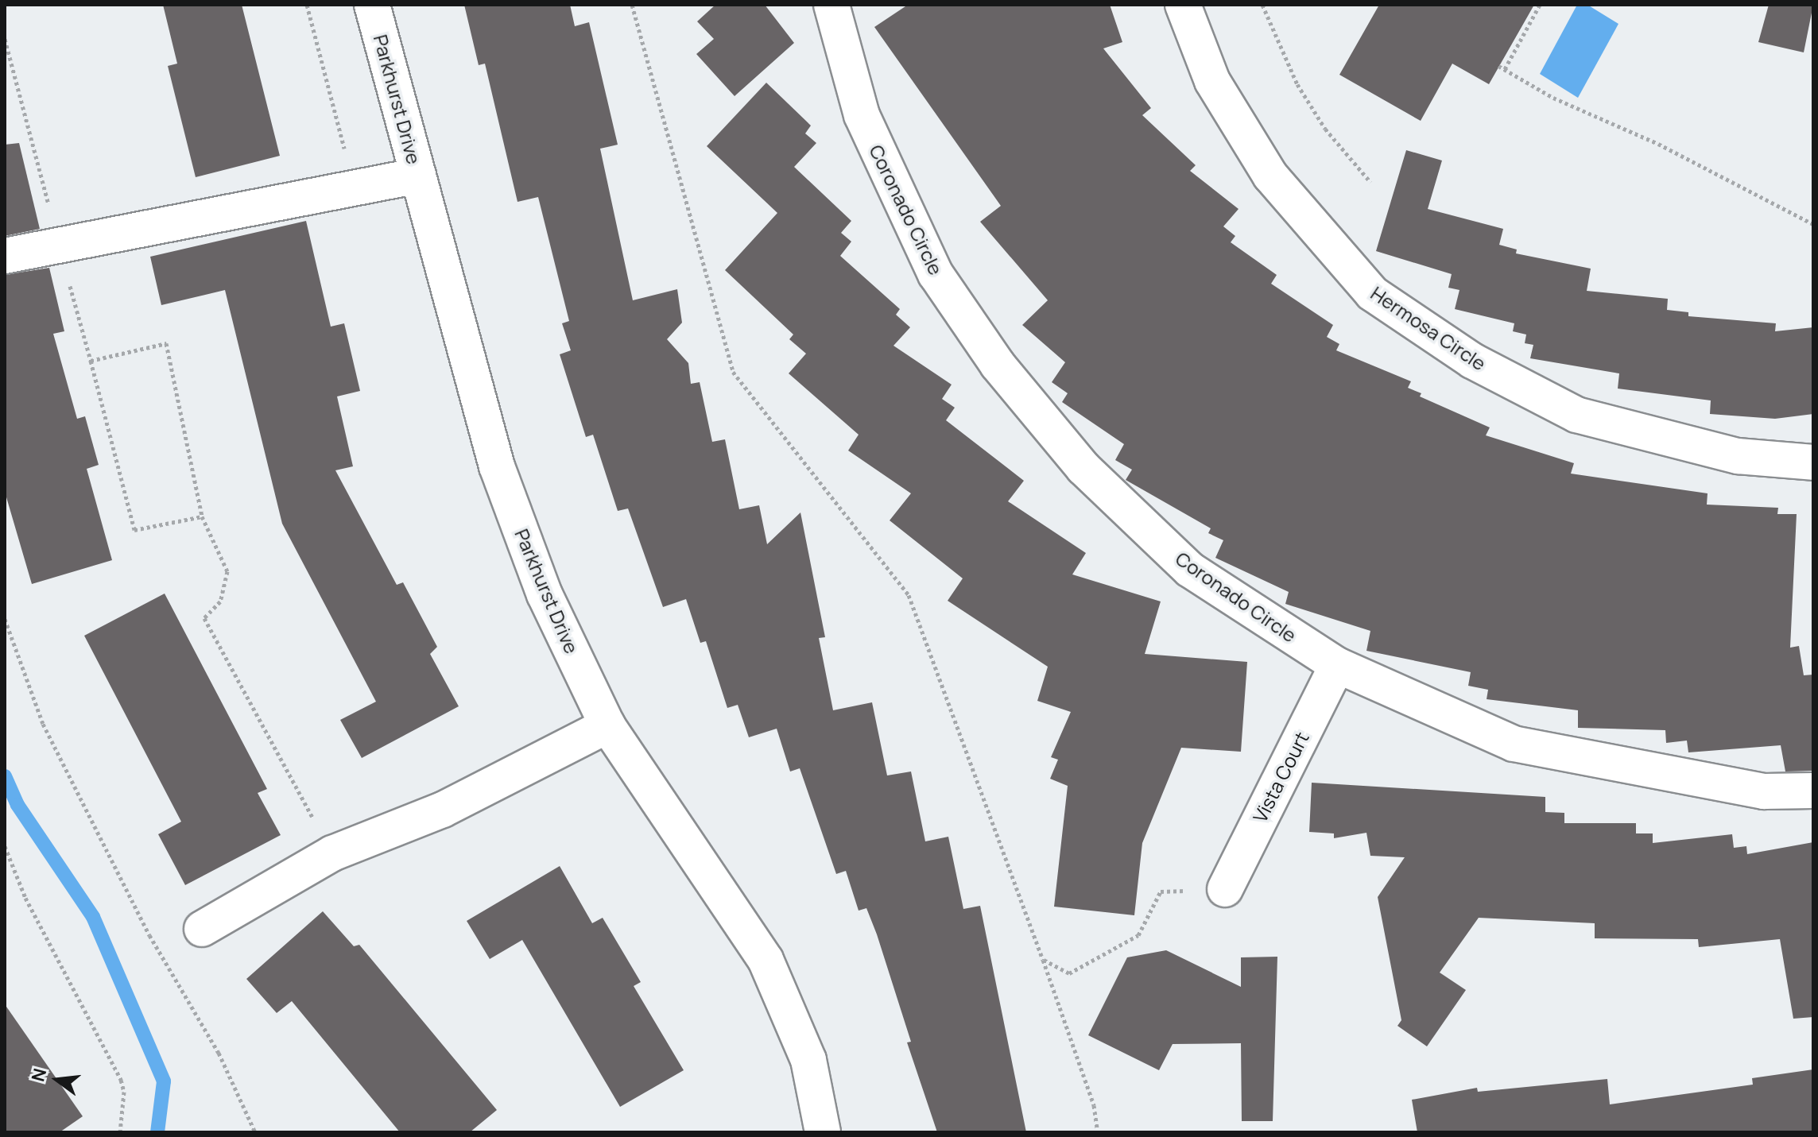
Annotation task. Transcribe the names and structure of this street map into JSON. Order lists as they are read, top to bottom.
{
  "streets": {
    "street": [
      "Parkhurst Drive",
      "Coronado Circle",
      "Hermosa Circle",
      "Vista Court"
    ]
  },
  "crossings": [
    ["Coronado Circle", "Vista Court"]
  ],
  "north": "left"
}
